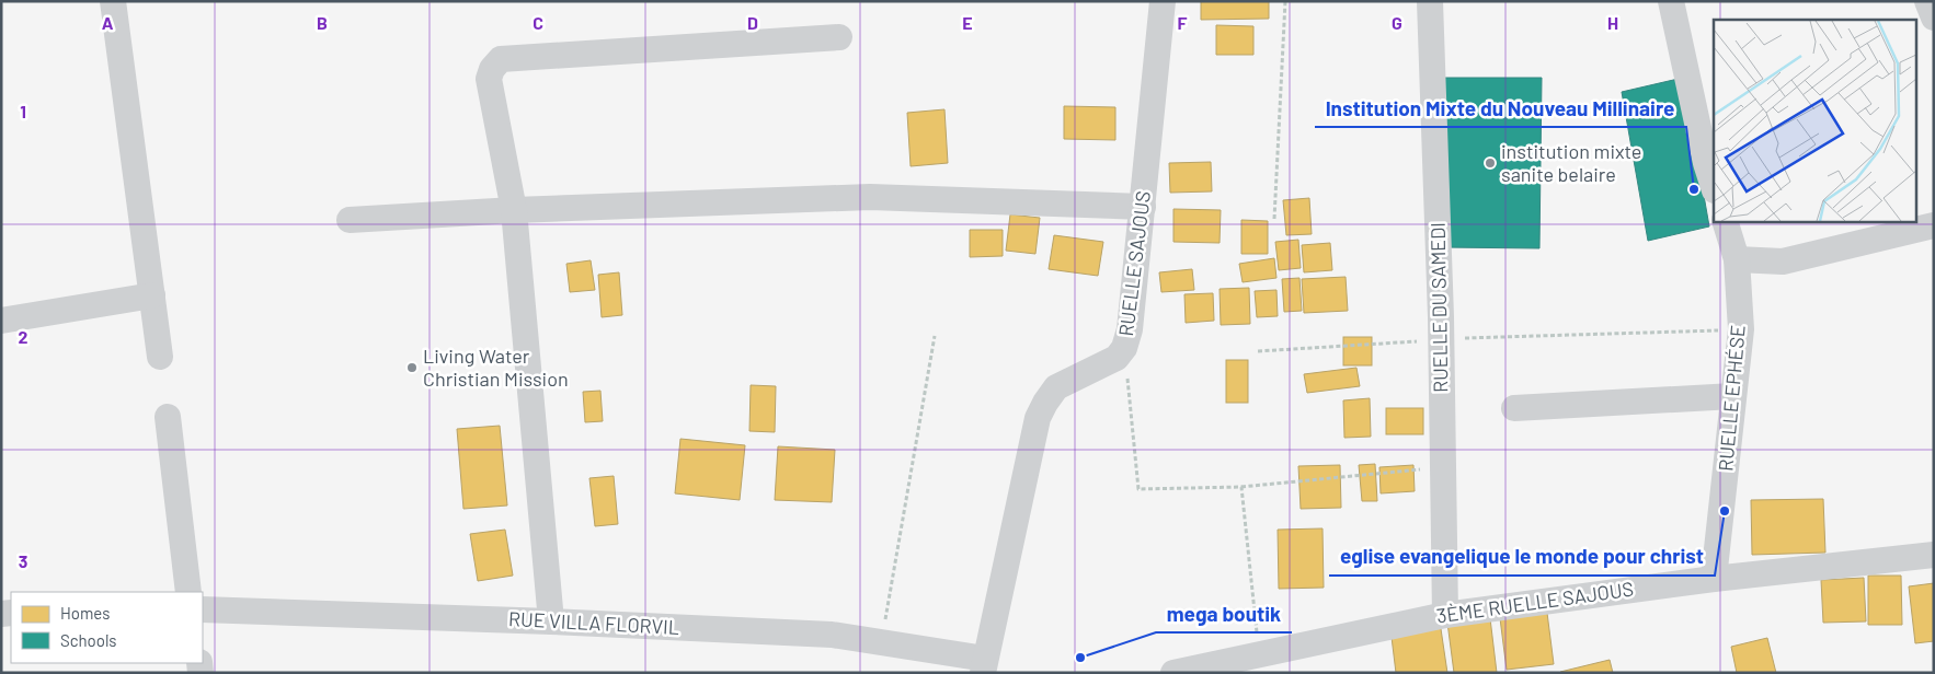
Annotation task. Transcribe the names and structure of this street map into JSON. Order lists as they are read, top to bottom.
{
  "streets": {
    "street": [
      "RUELLE SAJOUS",
      "RUELLE DU SAMEDI",
      "RUELLE EPHÉSE",
      "3ÈME RUELLE SAJOUS",
      "RUE VILLA FLORVIL"
    ]
  },
  "crossings": [
    ["RUELLE SAJOUS", "RUE VILLA FLORVIL"],
    ["RUELLE DU SAMEDI", "3ÈME RUELLE SAJOUS"],
    ["RUELLE EPHÉSE", "3ÈME RUELLE SAJOUS"]
  ],
  "places": [
    "institution mixte sanite belaire",
    "Institution Mixte du Nouveau Millinaire",
    "Living Water Christian Mission",
    "eglise evangelique le monde pour christ",
    "mega boutik"
  ],
  "legend": ["Homes", "Schools"],
  "grid": {
    "columns": [
      "A",
      "B",
      "C",
      "D",
      "E",
      "F",
      "G",
      "H"
    ],
    "rows": ["1", "2", "3"]
  }
}
